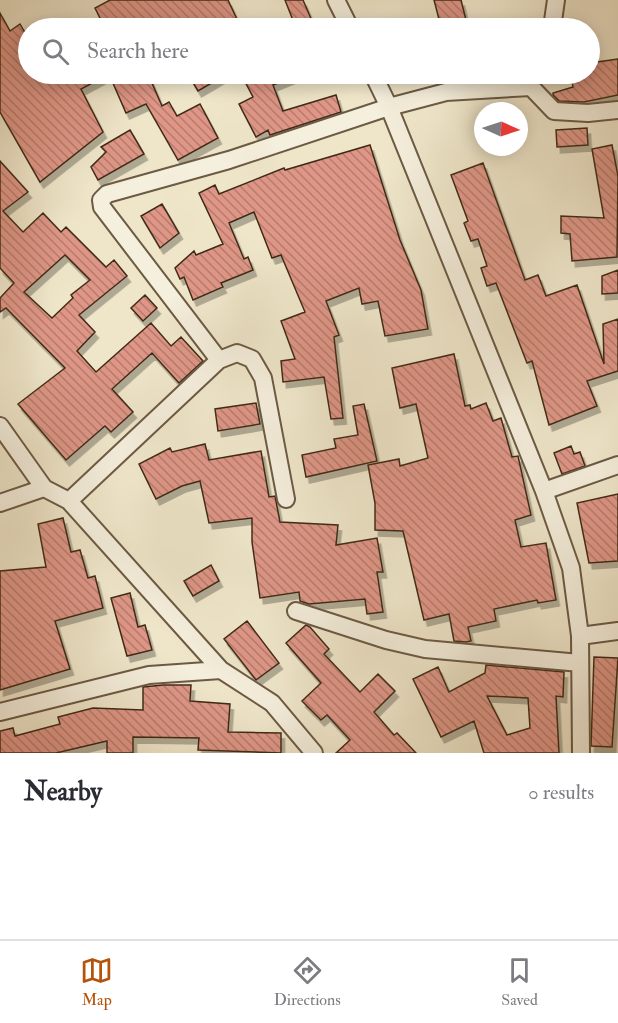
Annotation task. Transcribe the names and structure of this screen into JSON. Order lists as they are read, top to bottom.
{
  "north": "right",
  "page": {
    "search": "Search here",
    "heading": ["Nearby", "0 results"],
    "nav": ["Map", "Directions", "Saved"]
  }
}
